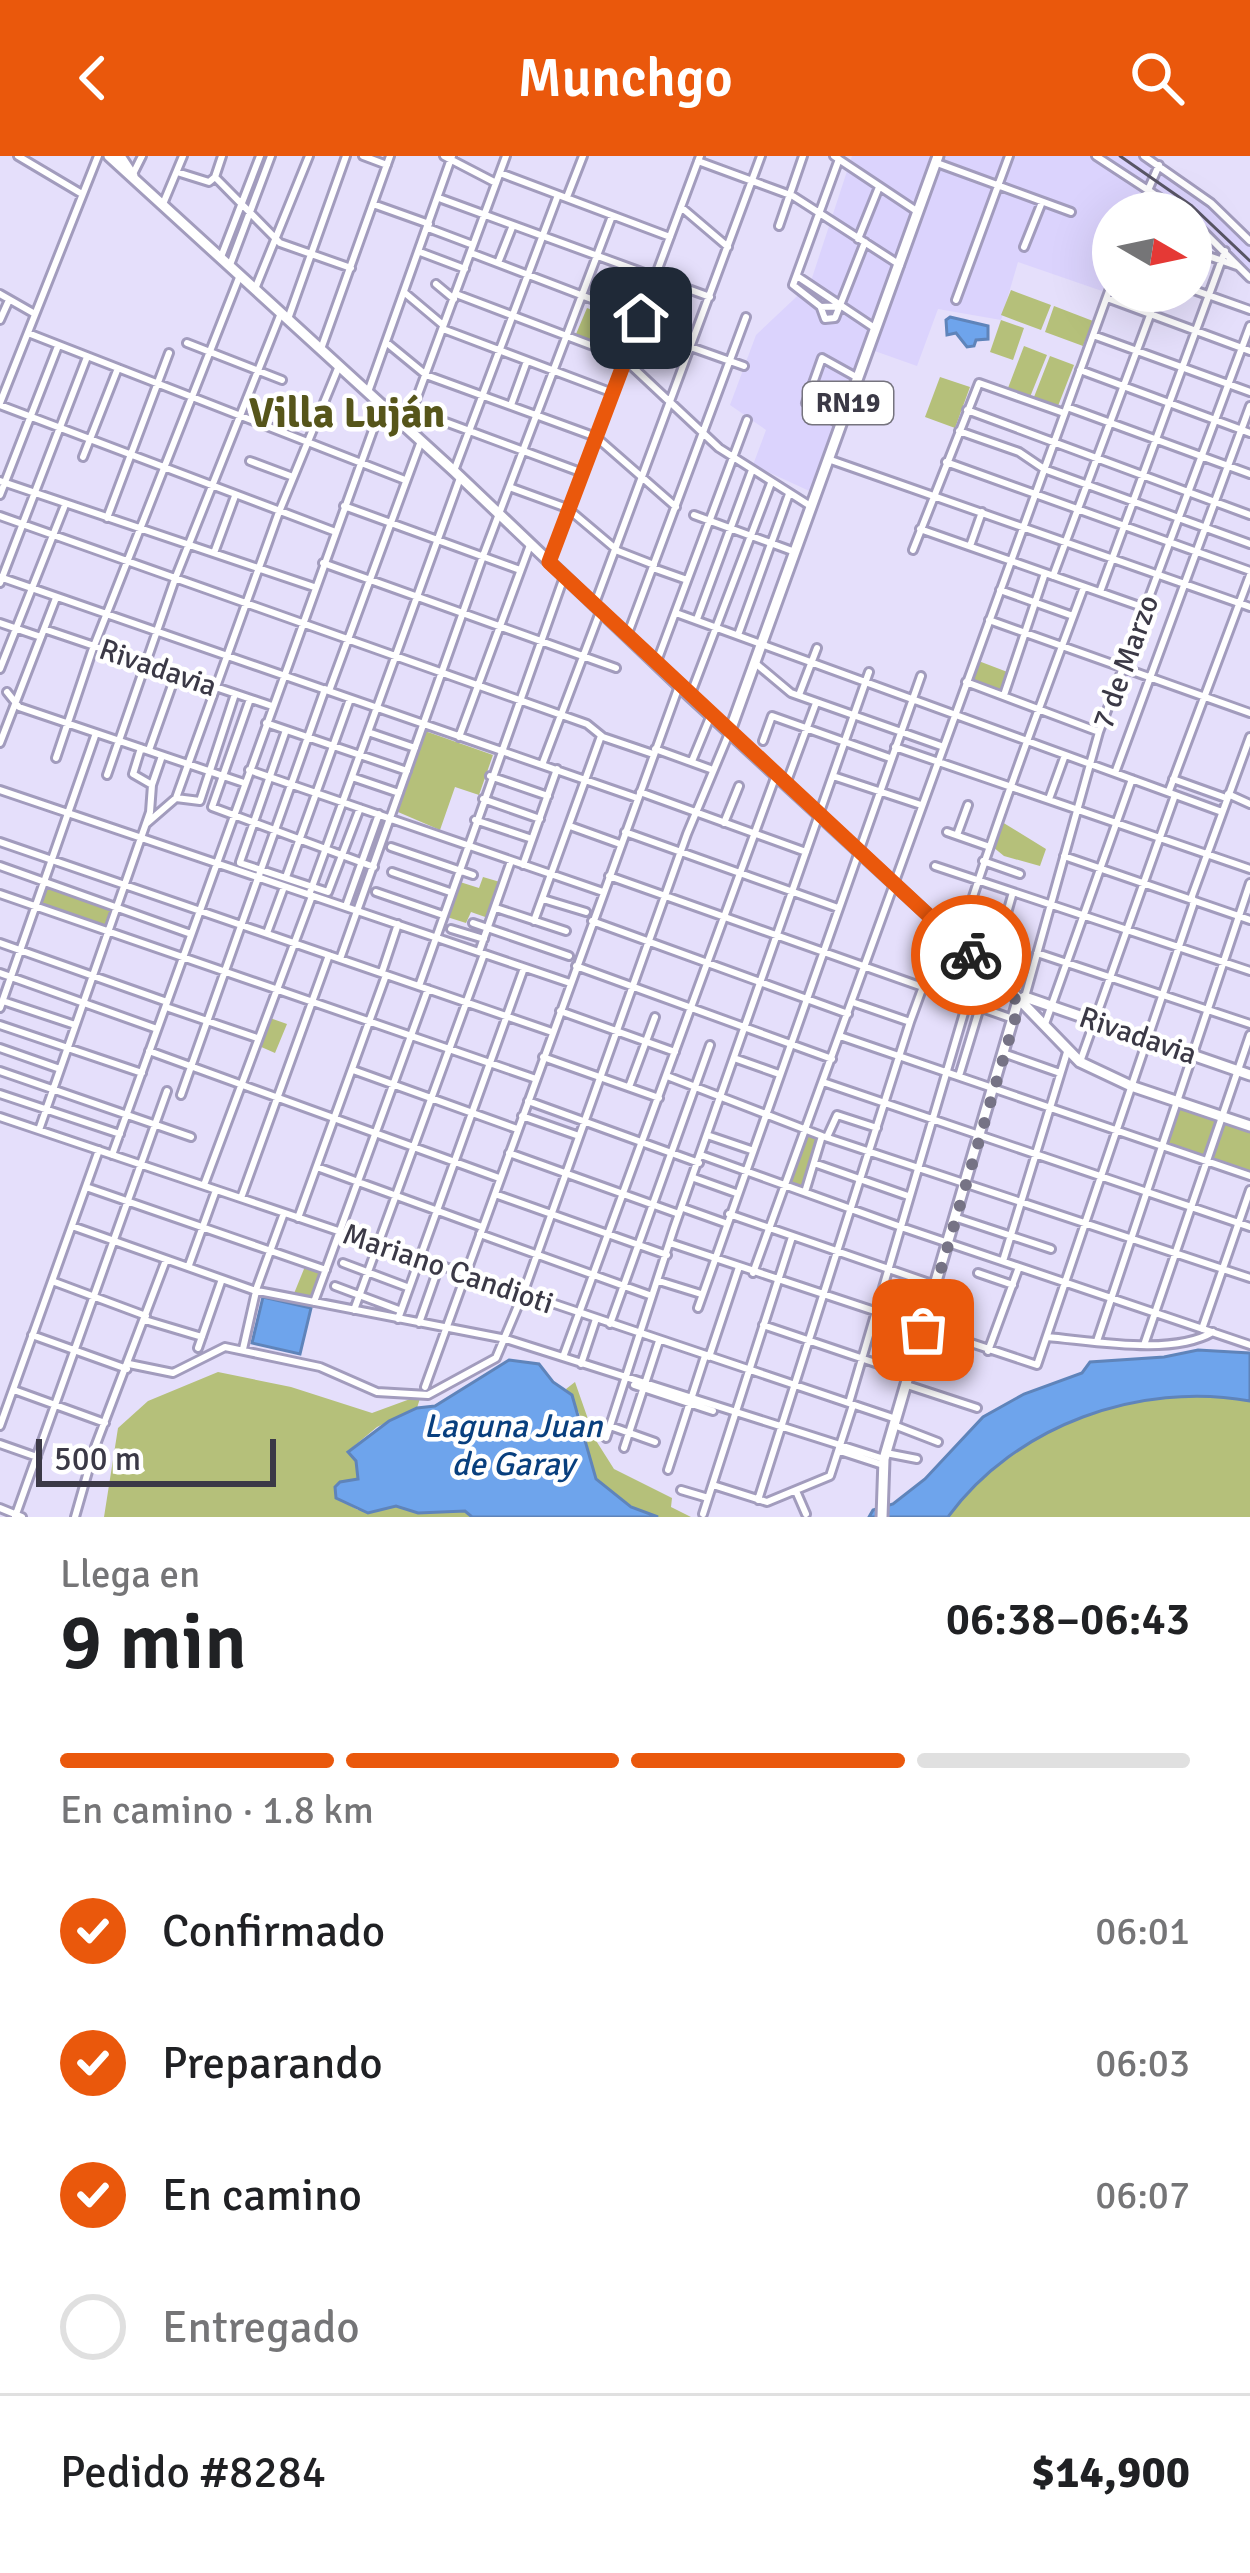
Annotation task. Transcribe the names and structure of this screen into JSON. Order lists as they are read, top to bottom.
{
  "streets": {
    "main road": ["RN19", "Rivadavia"],
    "street": ["7 de Marzo", "Mariano Candioti"]
  },
  "crossings": [
    ["7 de Marzo", "Rivadavia"]
  ],
  "districts": ["Villa Luján"],
  "water": ["Laguna Juan de Garay"],
  "scale_bar": "500 m",
  "north": "right",
  "page": {
    "header": "Munchgo",
    "scale": "500 m",
    "heading": ["9 min", "Llega en", "06:38–06:43"],
    "panel": ["Pedido #8284", "$14,900"],
    "bar": "En camino · 1.8 km",
    "list": [
      ["Confirmado", "06:01"],
      ["Preparando", "06:03"],
      ["En camino", "06:07"],
      "Entregado"
    ]
  }
}
